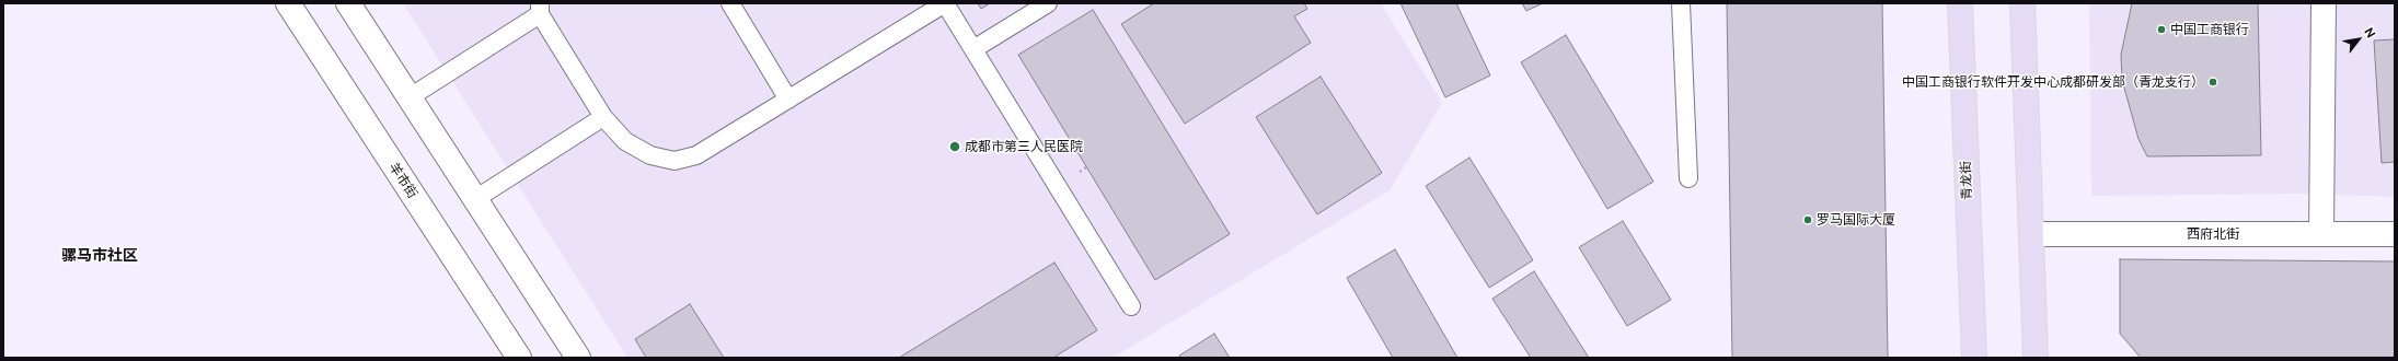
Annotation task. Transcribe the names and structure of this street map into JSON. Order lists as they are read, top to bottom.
{
  "streets": {
    "main road": ["羊市街", "青龙街", "西府北街"]
  },
  "districts": ["骡马市社区"],
  "places": [
    "中国工商银行",
    "中国工商银行软件开发中心成都研发部（青龙支行）",
    "成都市第三人民医院",
    "罗马国际大厦"
  ],
  "north": "top right"
}
